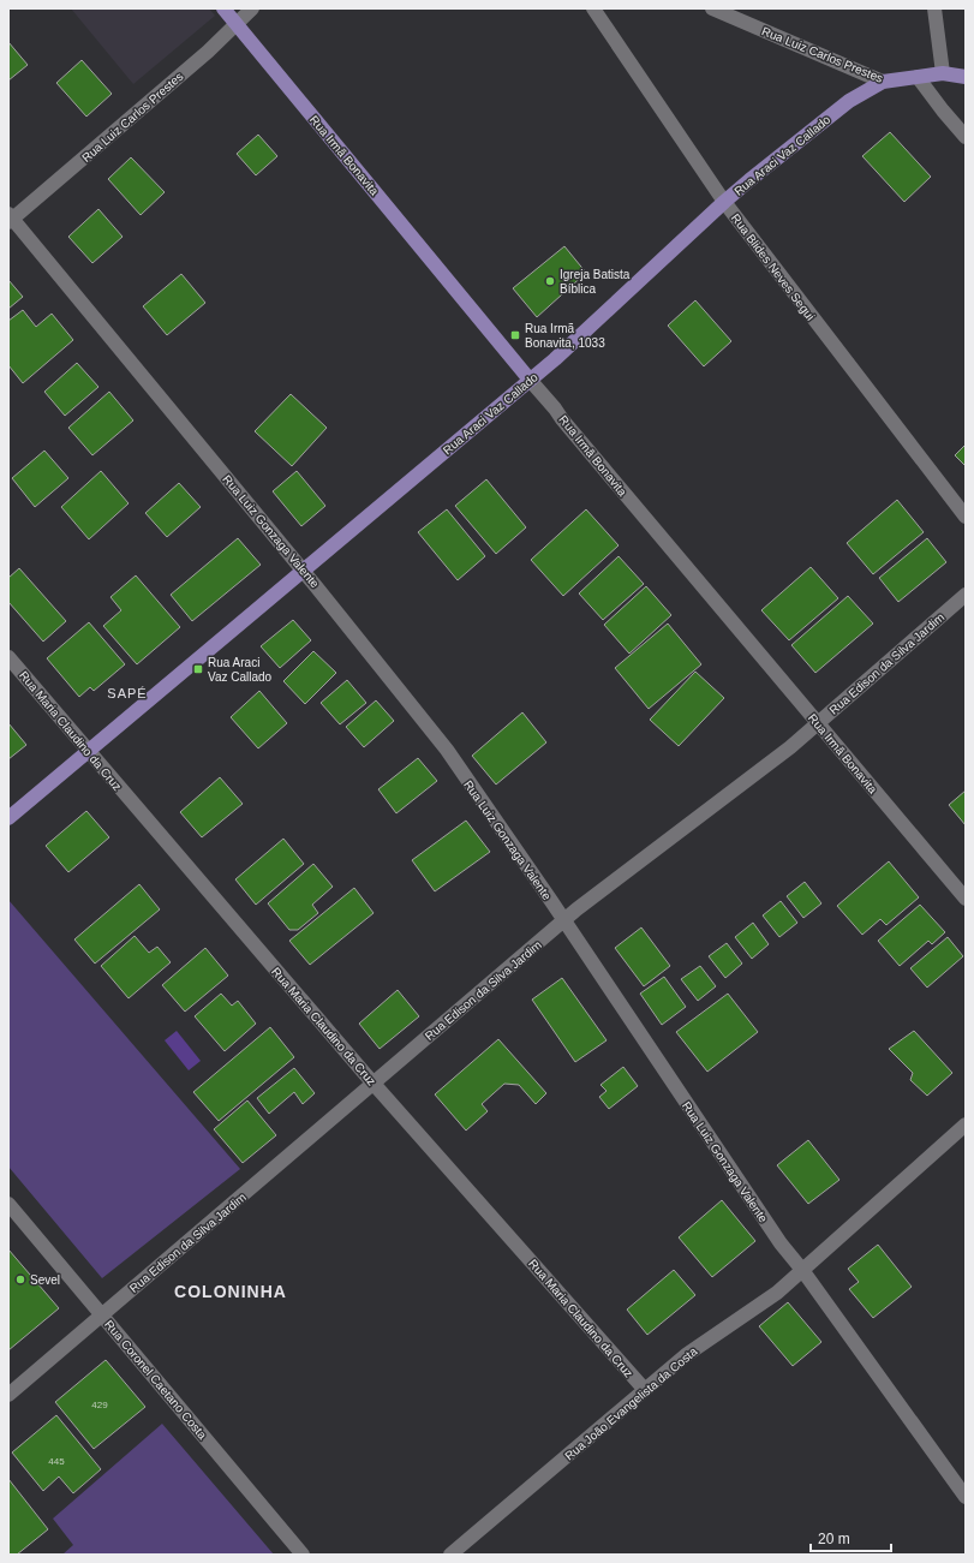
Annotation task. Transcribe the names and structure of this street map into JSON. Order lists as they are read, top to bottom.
{
  "streets": {
    "main road": ["Rua Luiz Carlos Prestes", "Rua Irmã Bonavita", "Rua Araci Vaz Callado"],
    "street": [
      "Rua Blides Neves Segui",
      "Rua Luiz Gonzaga Valente",
      "Rua Edison da Silva Jardim",
      "Rua Maria Claudino da Cruz",
      "Rua Coronel Caetano Costa",
      "Rua João Evangelista da Costa"
    ]
  },
  "crossings": [
    ["Rua Luiz Carlos Prestes", "Rua Irmã Bonavita"],
    ["Rua Luiz Carlos Prestes", "Rua Araci Vaz Callado"],
    ["Rua Luiz Carlos Prestes", "Rua Luiz Gonzaga Valente"],
    ["Rua Irmã Bonavita", "Rua Araci Vaz Callado"],
    ["Rua Irmã Bonavita", "Rua Edison da Silva Jardim"],
    ["Rua Araci Vaz Callado", "Rua Blides Neves Segui"],
    ["Rua Araci Vaz Callado", "Rua Luiz Gonzaga Valente"],
    ["Rua Araci Vaz Callado", "Rua Maria Claudino da Cruz"],
    ["Rua Luiz Gonzaga Valente", "Rua Edison da Silva Jardim"],
    ["Rua Luiz Gonzaga Valente", "Rua João Evangelista da Costa"],
    ["Rua Edison da Silva Jardim", "Rua Maria Claudino da Cruz"],
    ["Rua Edison da Silva Jardim", "Rua Coronel Caetano Costa"],
    ["Rua Maria Claudino da Cruz", "Rua João Evangelista da Costa"]
  ],
  "districts": ["SAPÉ", "COLONINHA"],
  "places": {
    "other": ["Igreja Batista Bíblica", "Sevel"],
    "transit": ["Rua Irmã Bonavita, 1033", "Rua Araci Vaz Callado"]
  },
  "house_numbers": ["429", "445"],
  "scale_bar": "20 m"
}
